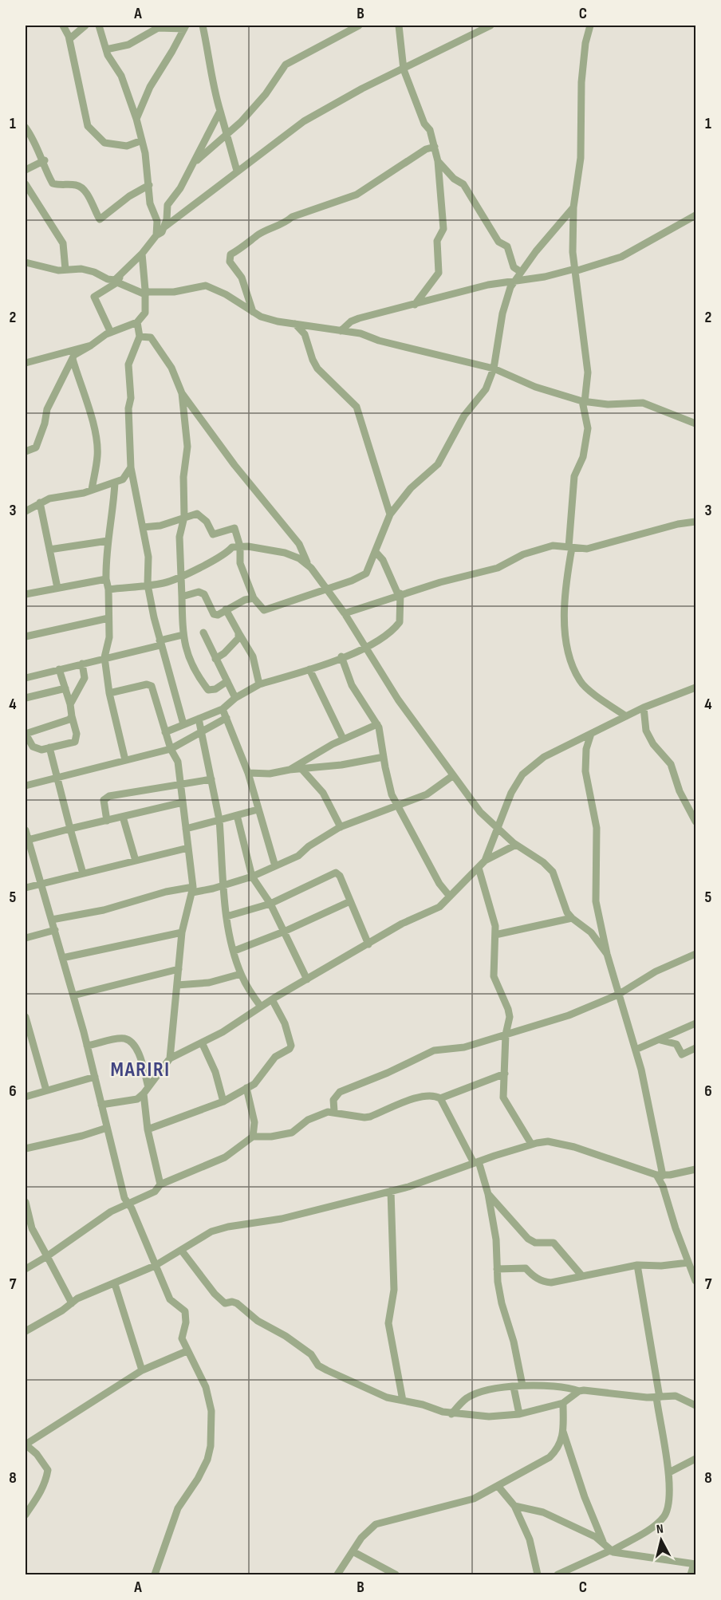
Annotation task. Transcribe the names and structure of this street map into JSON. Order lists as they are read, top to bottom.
{
  "districts": ["MARIRI"],
  "north": "top",
  "grid": {
    "columns": ["A", "B", "C"],
    "rows": [
      "1",
      "2",
      "3",
      "4",
      "5",
      "6",
      "7",
      "8"
    ]
  }
}
